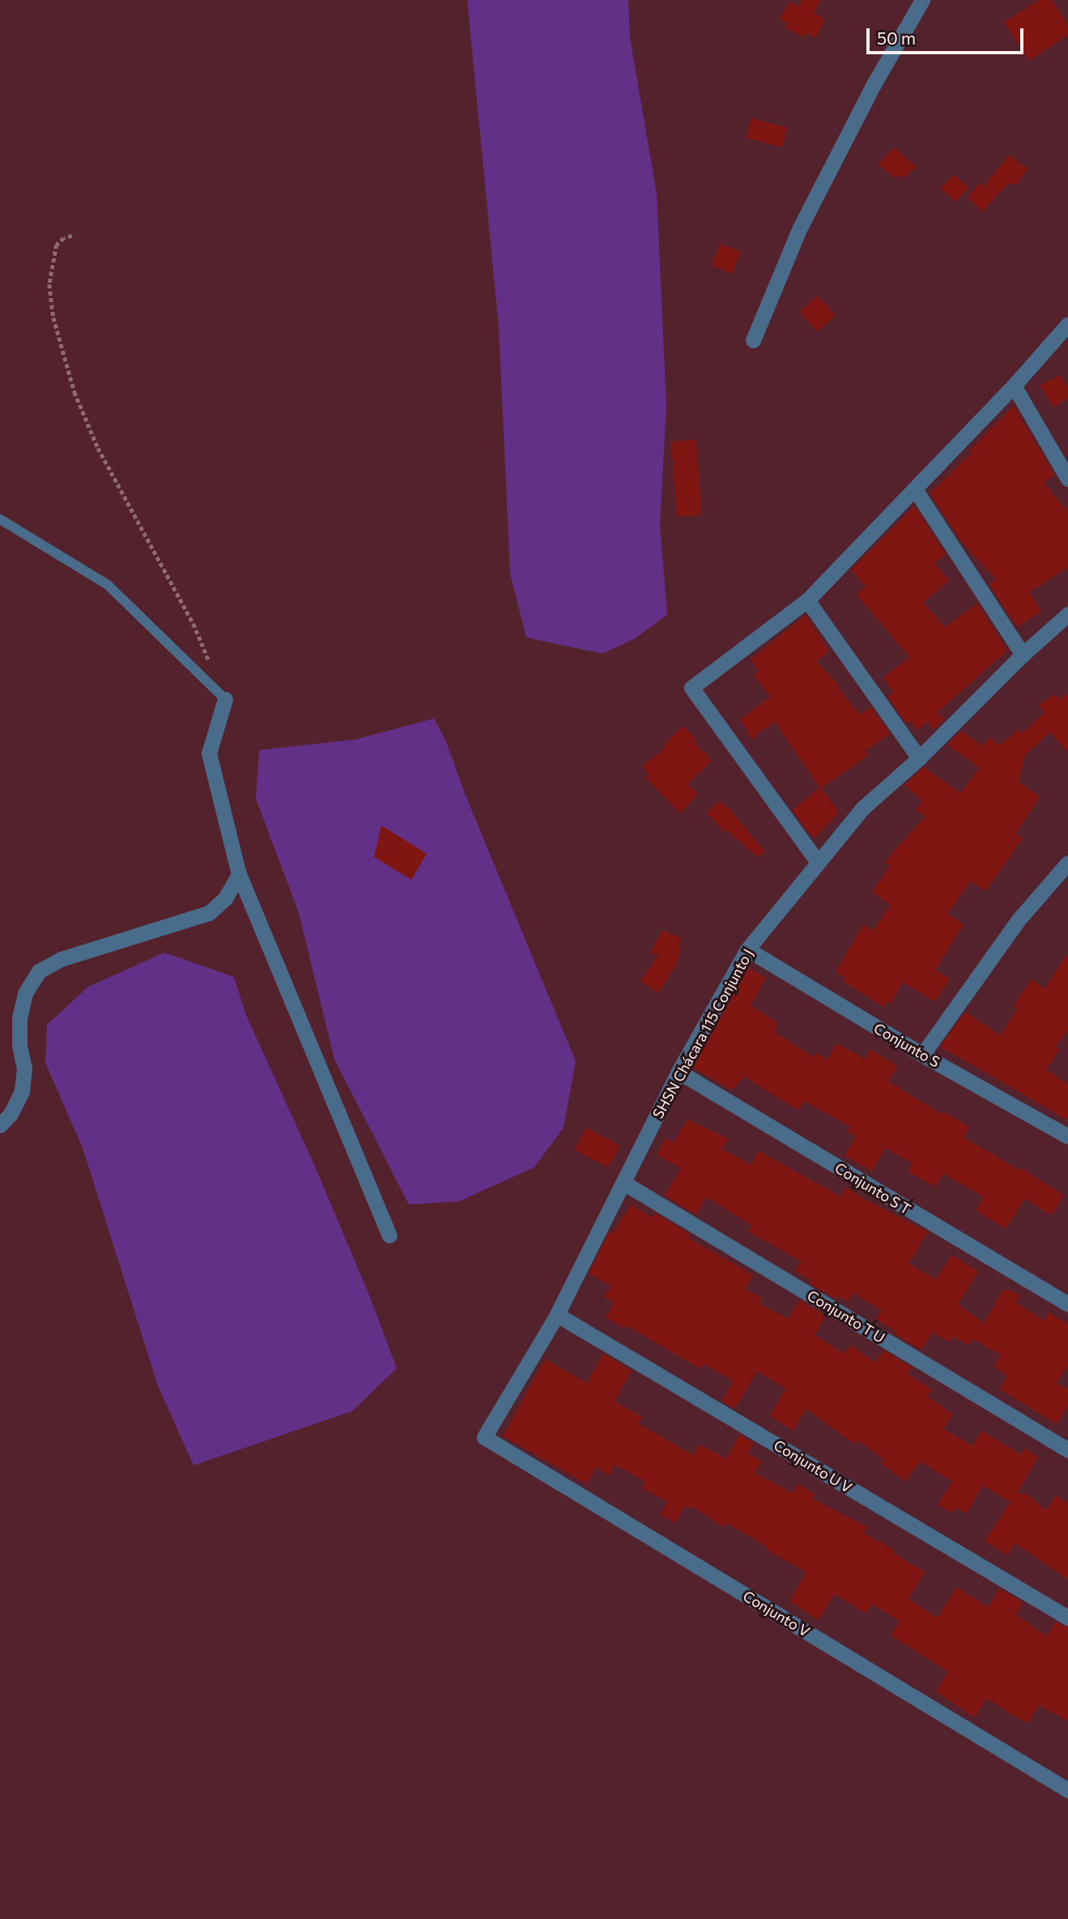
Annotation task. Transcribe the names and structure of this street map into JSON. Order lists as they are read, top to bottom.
{
  "streets": {
    "street": [
      "SHSN Chácara 115 Conjunto J",
      "Conjunto S",
      "Conjunto S T",
      "Conjunto T U",
      "Conjunto U V",
      "Conjunto V"
    ]
  },
  "crossings": [
    ["SHSN Chácara 115 Conjunto J", "Conjunto S"],
    ["SHSN Chácara 115 Conjunto J", "Conjunto S T"],
    ["SHSN Chácara 115 Conjunto J", "Conjunto T U"],
    ["SHSN Chácara 115 Conjunto J", "Conjunto U V"],
    ["SHSN Chácara 115 Conjunto J", "Conjunto V"]
  ],
  "scale_bar": "50 m"
}
